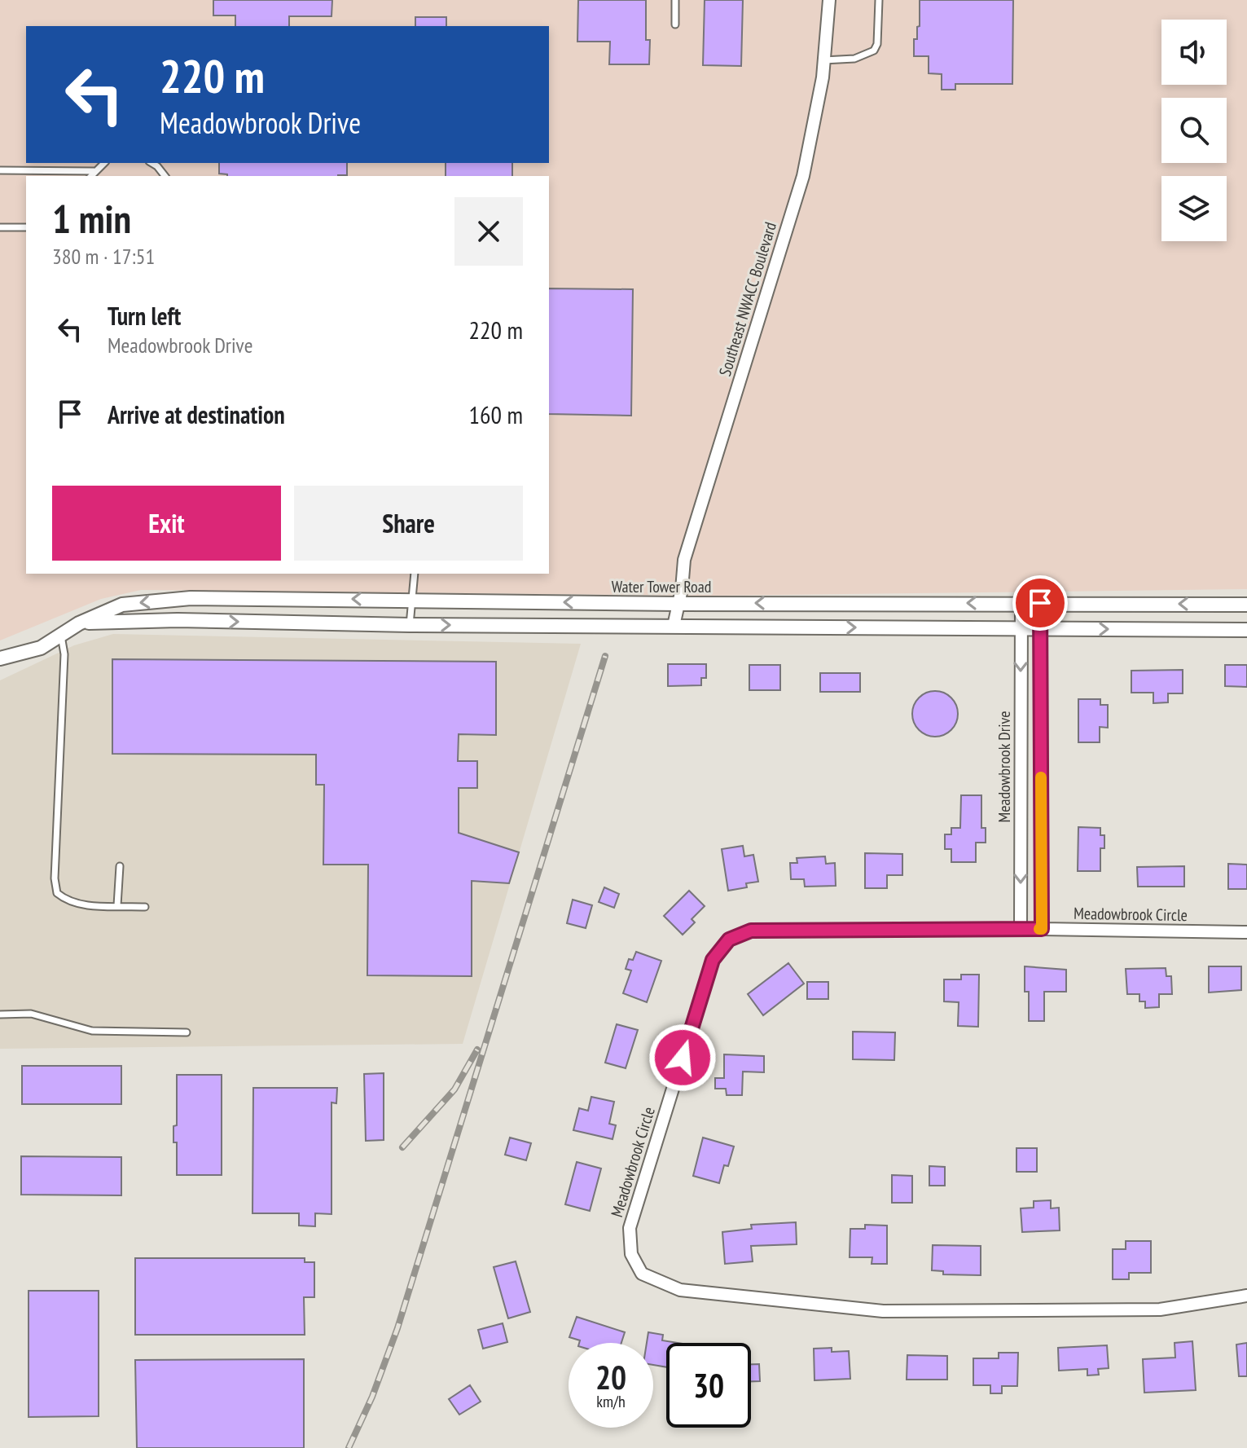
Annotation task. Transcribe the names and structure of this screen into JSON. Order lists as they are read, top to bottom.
{
  "streets": {
    "street": [
      "Southeast NWACC Boulevard",
      "Water Tower Road",
      "Meadowbrook Drive",
      "Meadowbrook Circle"
    ]
  },
  "crossings": [
    ["Southeast NWACC Boulevard", "Water Tower Road"],
    ["Water Tower Road", "Meadowbrook Drive"],
    ["Meadowbrook Drive", "Meadowbrook Circle"]
  ],
  "page": {
    "turn": ["220 m", "Meadowbrook Drive"],
    "heading": ["1 min", "380 m · 17:51"],
    "list": [
      {
        "name": "Turn left",
        "note": "Meadowbrook Drive",
        "value": "220 m"
      },
      {
        "name": "Arrive at destination",
        "value": "160 m"
      }
    ],
    "buttons": ["Exit", "Share"],
    "speed": "20 km/h",
    "limit": "30"
  }
}
